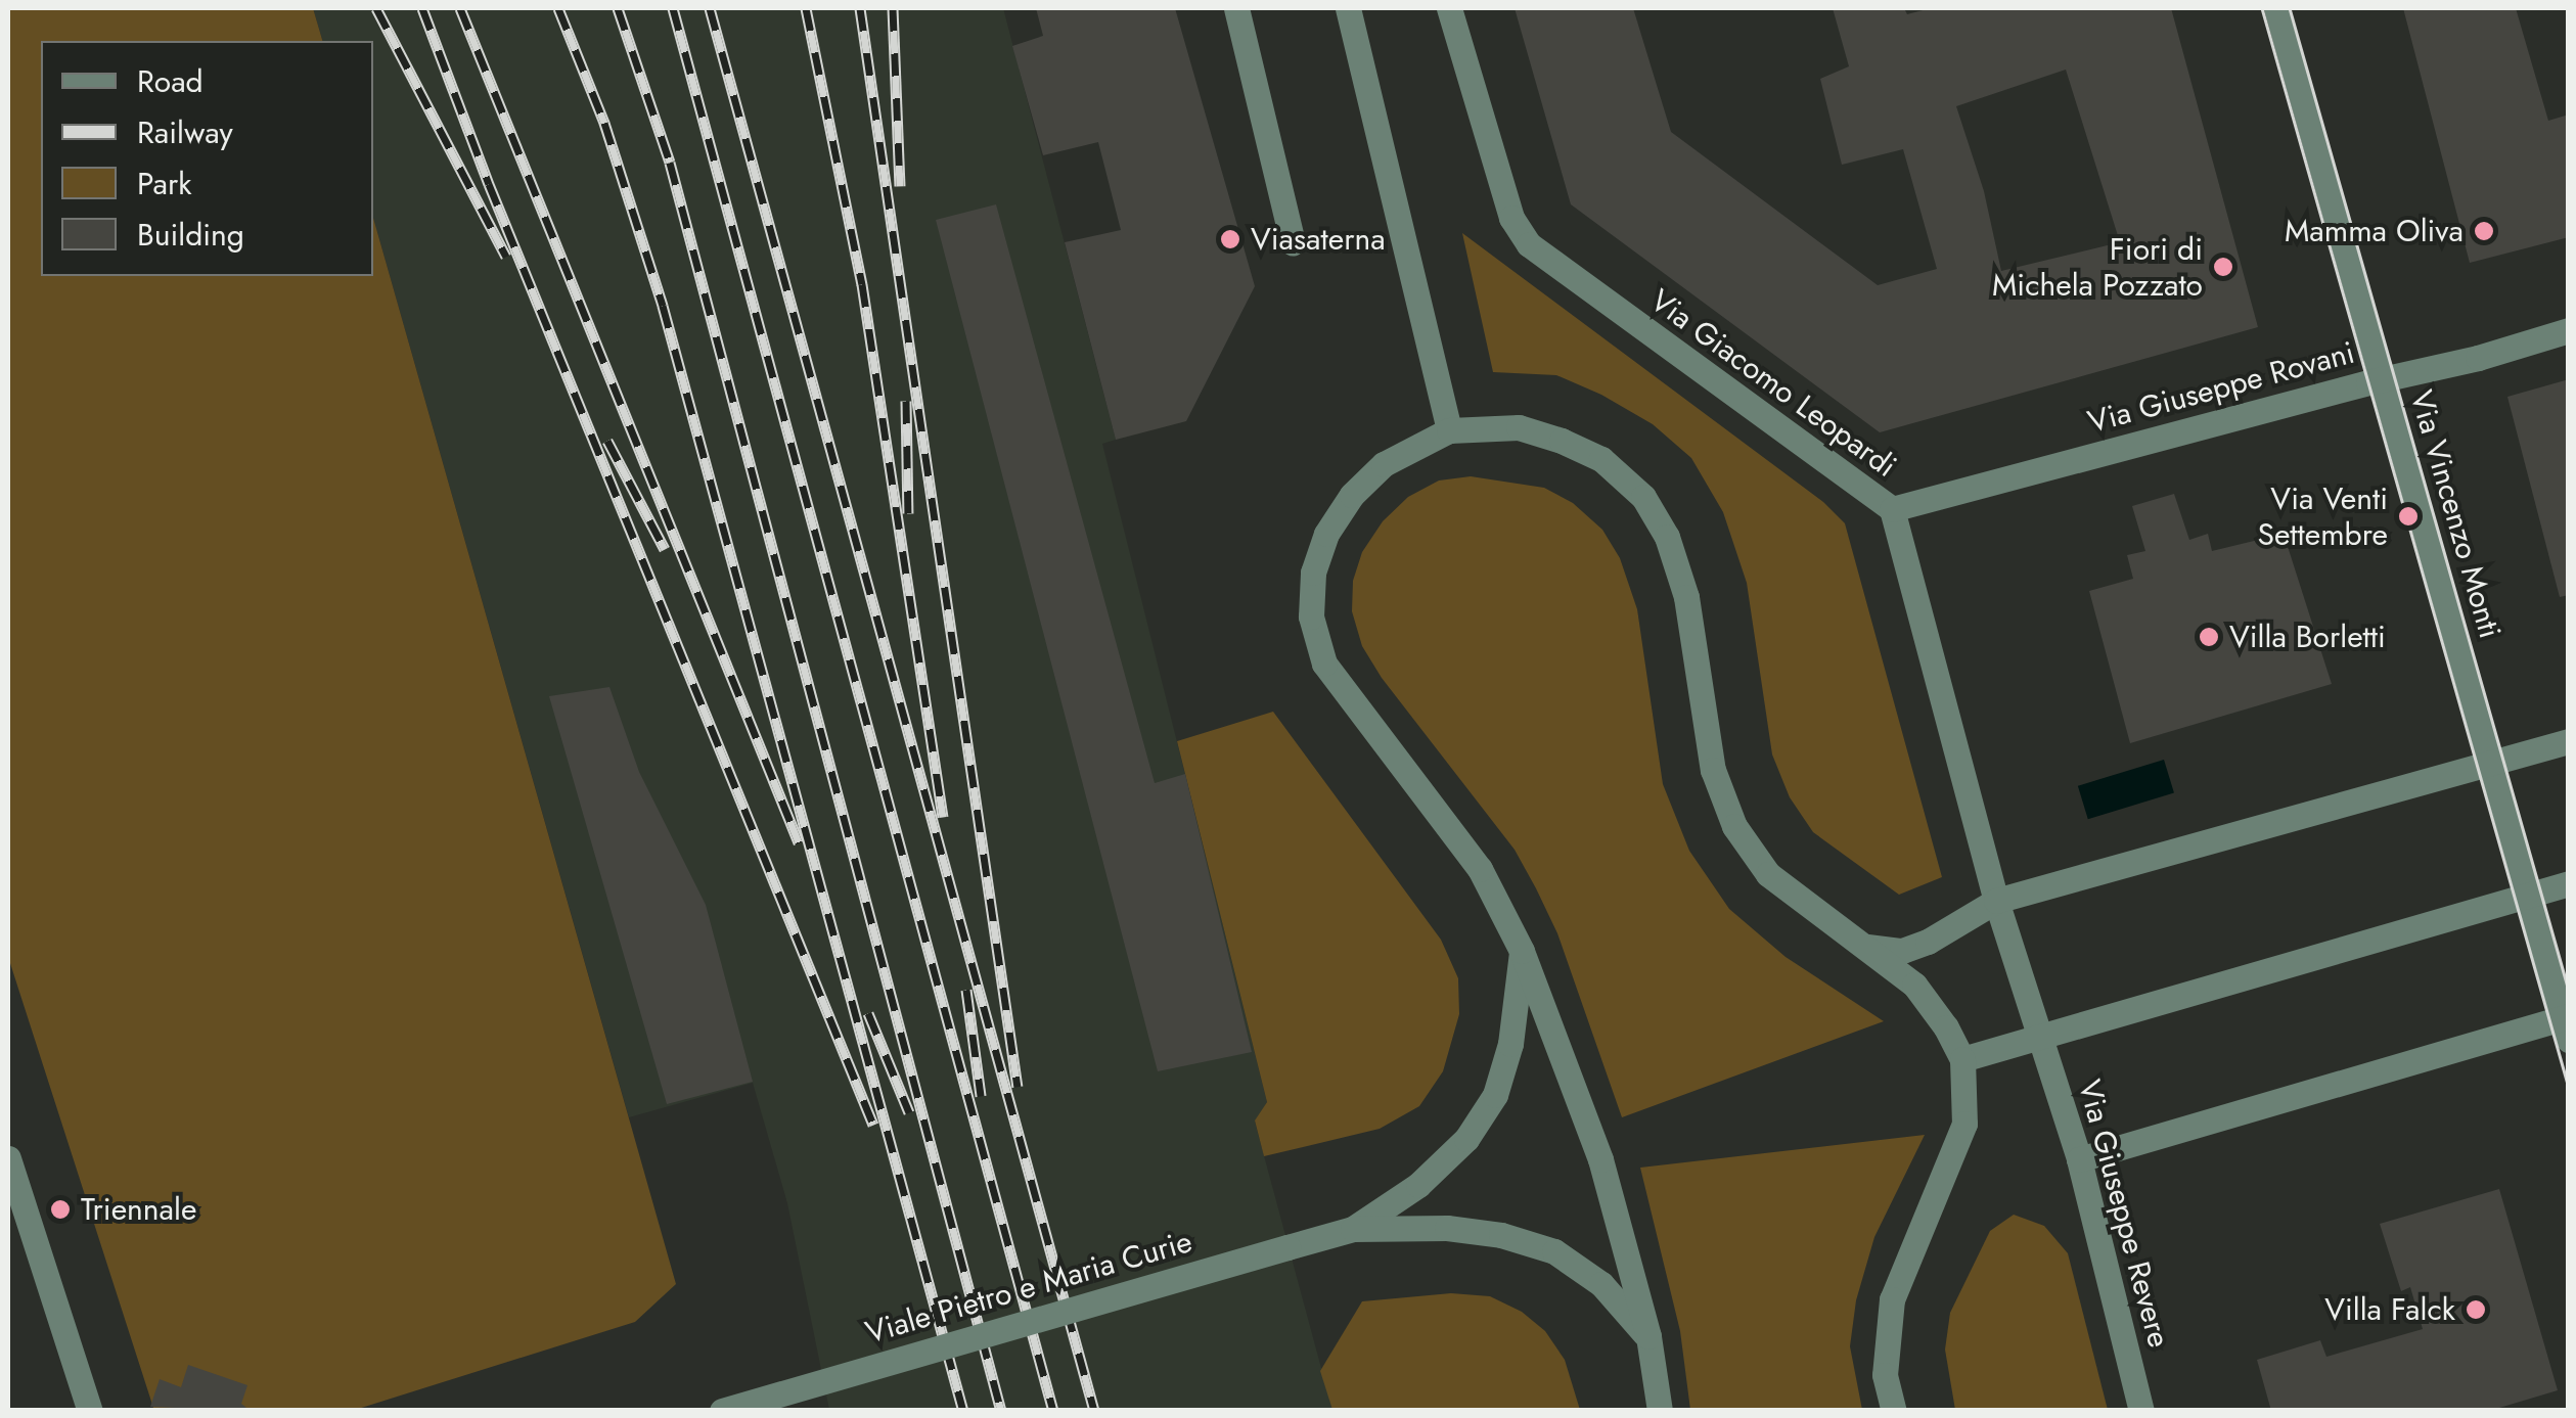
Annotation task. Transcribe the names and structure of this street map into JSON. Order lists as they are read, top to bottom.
{
  "streets": {
    "street": [
      "Via Giacomo Leopardi",
      "Via Giuseppe Rovani",
      "Via Vincenzo Monti",
      "Via Giuseppe Revere",
      "Viale Pietro e Maria Curie"
    ]
  },
  "crossings": [
    ["Via Giacomo Leopardi", "Via Giuseppe Rovani"],
    ["Via Giacomo Leopardi", "Via Giuseppe Revere"],
    ["Via Giuseppe Rovani", "Via Vincenzo Monti"]
  ],
  "places": [
    "Mamma Oliva",
    "Viasaterna",
    "Fiori di Michela Pozzato",
    "Via Venti Settembre",
    "Villa Borletti",
    "Triennale",
    "Villa Falck"
  ],
  "legend": [
    "Road",
    "Railway",
    "Park",
    "Building"
  ]
}
